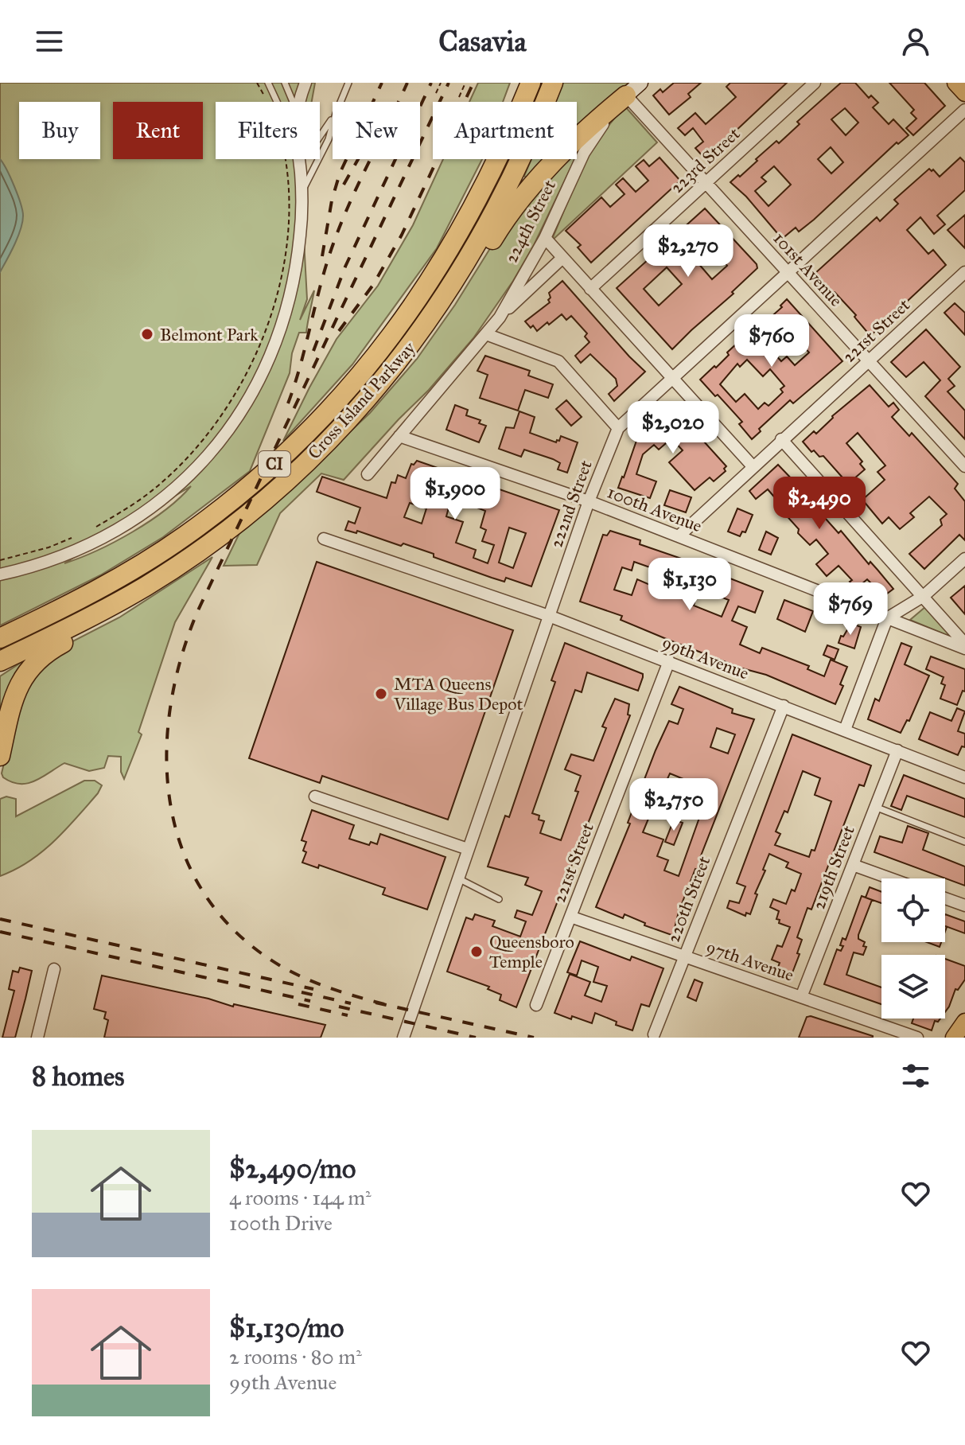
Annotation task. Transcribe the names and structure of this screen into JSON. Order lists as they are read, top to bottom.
{
  "streets": {
    "highway": ["Cross Island Parkway", "CI"],
    "street": [
      "223rd Street",
      "224th Street",
      "101st Avenue",
      "221st Street",
      "222nd Street",
      "100th Avenue",
      "99th Avenue",
      "219th Street",
      "220th Street",
      "97th Avenue"
    ]
  },
  "crossings": [
    ["223rd Street", "101st Avenue"],
    ["224th Street", "101st Avenue"],
    ["224th Street", "100th Avenue"],
    ["101st Avenue", "221st Street"],
    ["101st Avenue", "222nd Street"],
    ["221st Street", "99th Avenue"],
    ["221st Street", "97th Avenue"],
    ["222nd Street", "100th Avenue"],
    ["222nd Street", "99th Avenue"],
    ["99th Avenue", "219th Street"],
    ["99th Avenue", "220th Street"],
    ["219th Street", "97th Avenue"],
    ["220th Street", "97th Avenue"]
  ],
  "places": ["Belmont Park", "MTA Queens Village Bus Depot", "Queensboro Temple"],
  "page": {
    "header": "Casavia",
    "chip": [
      "Buy",
      "Rent",
      "Filters",
      "New",
      "Apartment"
    ],
    "price": [
      "$2,270",
      "$760",
      "$2,020",
      "$1,900",
      "$2,490",
      "$1,130",
      "$769",
      "$2,750"
    ],
    "heading": "8 homes",
    "list": [
      {
        "name": "$2,490/mo",
        "note": "4 rooms · 144 m² · 100th Drive"
      },
      {
        "name": "$1,130/mo",
        "note": "2 rooms · 80 m² · 99th Avenue"
      }
    ]
  }
}
